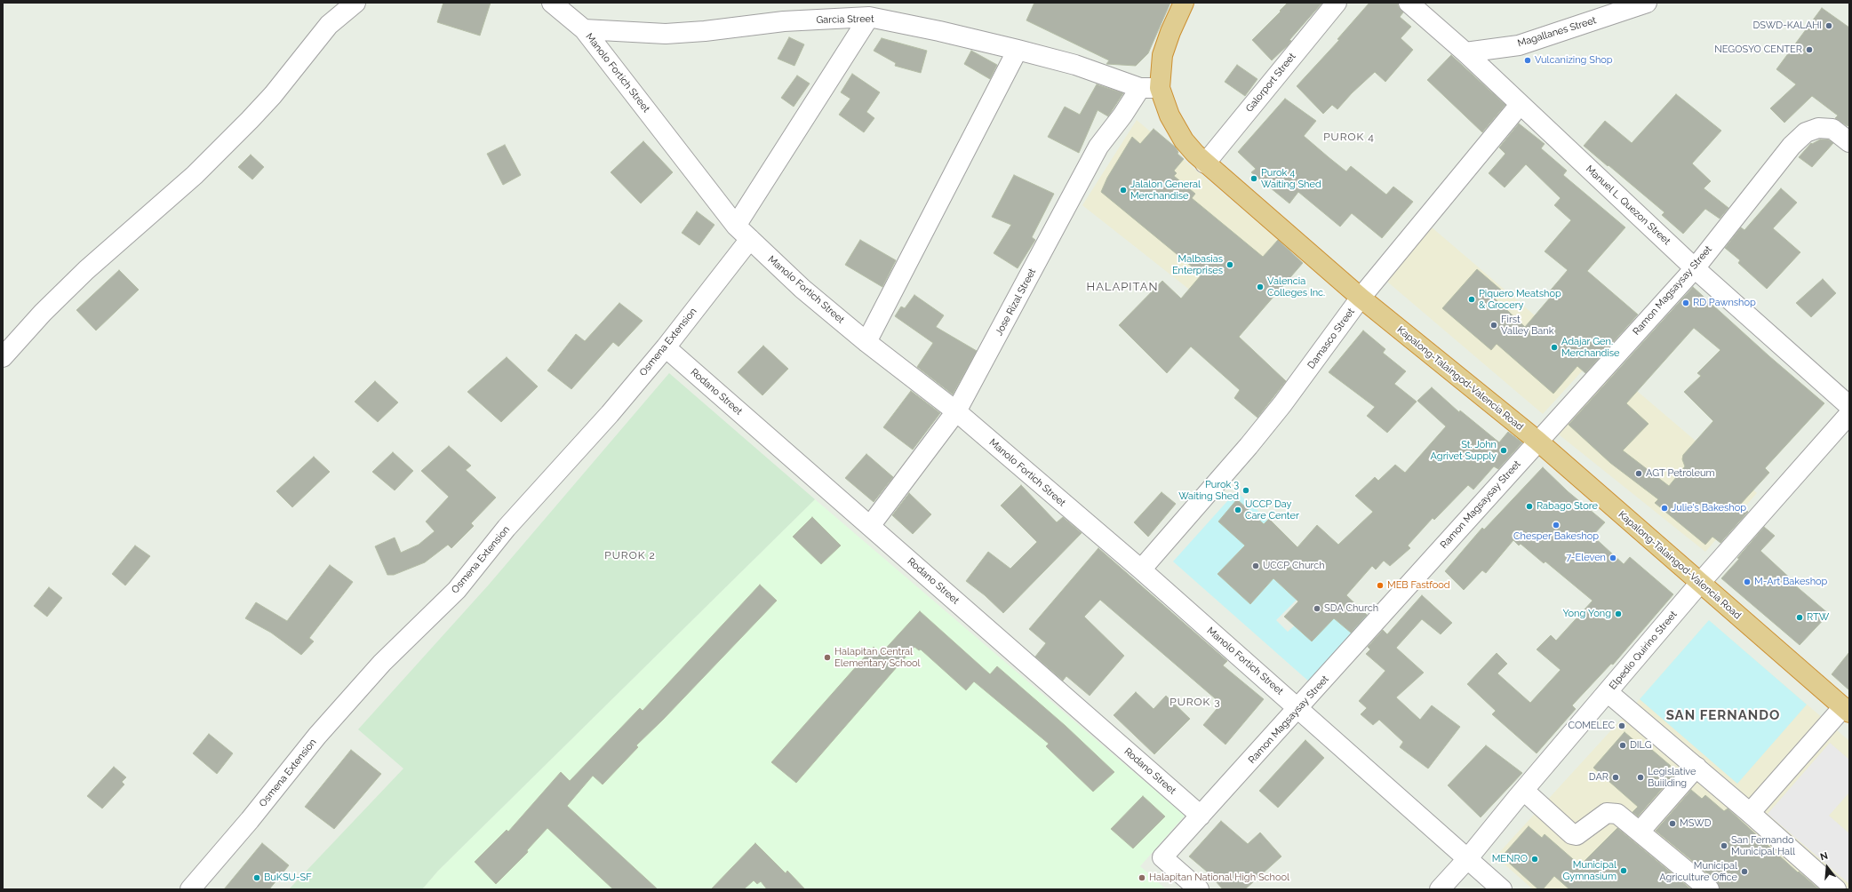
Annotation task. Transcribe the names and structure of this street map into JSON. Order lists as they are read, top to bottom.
{
  "streets": {
    "highway": ["Kapalong-Talaingod-Valencia Road"],
    "street": [
      "Garcia Street",
      "Magallanes Street",
      "Manolo Fortich Street",
      "Galorport Street",
      "Manuel L. Quezon Street",
      "Ramon Magsaysay Street",
      "Jose Rizal Street",
      "Damasco Street",
      "Osmena Extension",
      "Rodano Street",
      "Elpedio Quirino Street"
    ]
  },
  "crossings": [
    ["Garcia Street", "Manolo Fortich Street"],
    ["Garcia Street", "Jose Rizal Street"],
    ["Magallanes Street", "Manuel L. Quezon Street"],
    ["Manolo Fortich Street", "Ramon Magsaysay Street"],
    ["Manolo Fortich Street", "Jose Rizal Street"],
    ["Manolo Fortich Street", "Damasco Street"],
    ["Manolo Fortich Street", "Osmena Extension"],
    ["Manolo Fortich Street", "Elpedio Quirino Street"],
    ["Galorport Street", "Kapalong-Talaingod-Valencia Road"],
    ["Manuel L. Quezon Street", "Ramon Magsaysay Street"],
    ["Manuel L. Quezon Street", "Damasco Street"],
    ["Ramon Magsaysay Street", "Kapalong-Talaingod-Valencia Road"],
    ["Ramon Magsaysay Street", "Rodano Street"],
    ["Jose Rizal Street", "Rodano Street"],
    ["Damasco Street", "Kapalong-Talaingod-Valencia Road"],
    ["Osmena Extension", "Rodano Street"],
    ["Kapalong-Talaingod-Valencia Road", "Elpedio Quirino Street"]
  ],
  "districts": [
    "PUROK 4",
    "HALAPITAN",
    "PUROK 2",
    "PUROK 3",
    "SAN FERNANDO"
  ],
  "places": [
    "DSWD-KALAHI",
    "NEGOSYO CENTER",
    "Vulcanizing Shop",
    "Purok 4 Waiting Shed",
    "Jalalon General Merchandise",
    "Malbasias Enterprises",
    "Valencia Colleges Inc.",
    "Piquero Meatshop & Grocery",
    "RD Pawnshop",
    "First Valley Bank",
    "Adajar Gen. Merchandise",
    "St. John Agrivet Supply",
    "AGT Petroleum",
    "Purok 3 Waiting Shed",
    "Rabago Store",
    "Julie's Bakeshop",
    "UCCP Day Care Center",
    "Chesper Bakeshop",
    "7-Eleven",
    "UCCP Church",
    "M-Art Bakeshop",
    "MEB Fastfood",
    "SDA Church",
    "Yong Yong",
    "RTW",
    "Halapitan Central Elementary School",
    "COMELEC",
    "DILG",
    "DAR",
    "Legislative Buiilding",
    "MSWD",
    "San Fernando Municipal Hall",
    "MENRO",
    "Municipal Gymnasium",
    "Municipal Agriculture Office",
    "BuKSU-SF",
    "Halapitan National High School"
  ],
  "north": "top"
}
